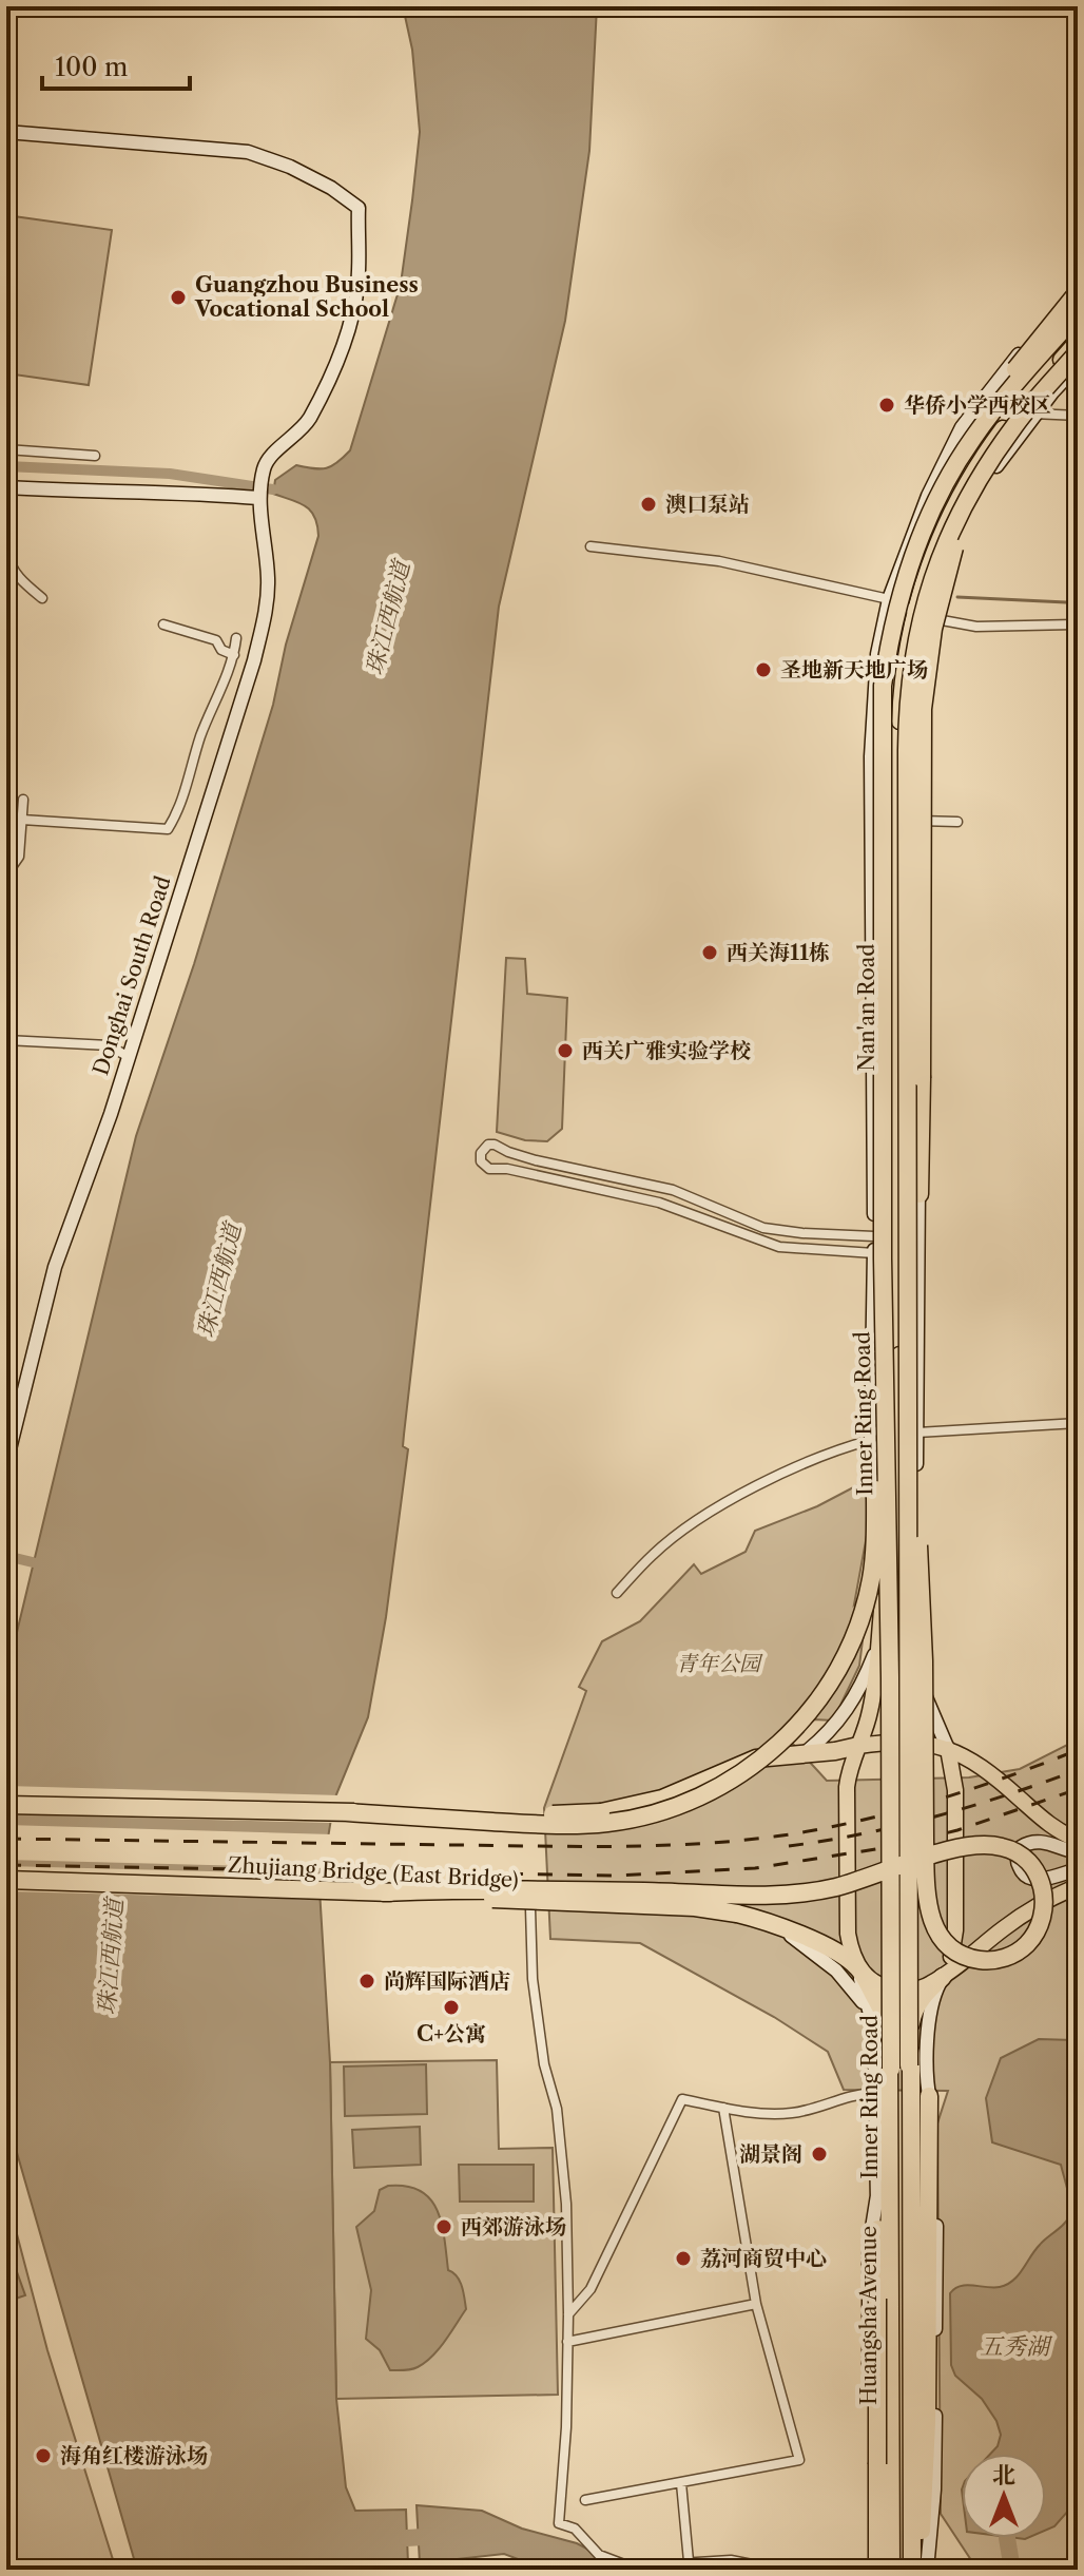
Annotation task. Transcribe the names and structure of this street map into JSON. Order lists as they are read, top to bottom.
{
  "streets": {
    "highway": ["Inner Ring Road", "Zhujiang Bridge (East Bridge)", "Huangsha Avenue"],
    "main road": ["Donghai South Road", "Nan'an Road"]
  },
  "crossings": [
    ["Nan'an Road", "Inner Ring Road"],
    ["Nan'an Road", "Zhujiang Bridge (East Bridge)"],
    ["Nan'an Road", "Huangsha Avenue"],
    ["Inner Ring Road", "Huangsha Avenue"],
    ["Zhujiang Bridge (East Bridge)", "Huangsha Avenue"]
  ],
  "water": ["珠江西航道", "五秀湖"],
  "parks": ["青年公园"],
  "places": [
    "Guangzhou Business Vocational School",
    "华侨小学西校区",
    "澳口泵站",
    "圣地新天地广场",
    "西关海11栋",
    "西关广雅实验学校",
    "尚辉国际酒店",
    "C+公寓",
    "湖景阁",
    "西郊游泳场",
    "荔河商贸中心",
    "海角红楼游泳场"
  ],
  "scale_bar": "100 m",
  "north": "top"
}
